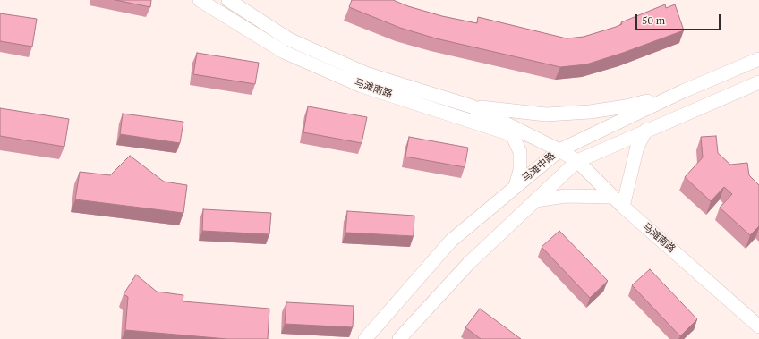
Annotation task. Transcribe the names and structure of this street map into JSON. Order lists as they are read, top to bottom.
{
  "streets": {
    "main road": ["马滩南路", "马滩中路"]
  },
  "crossings": [
    ["马滩南路", "马滩中路"]
  ],
  "scale_bar": "50 m"
}
